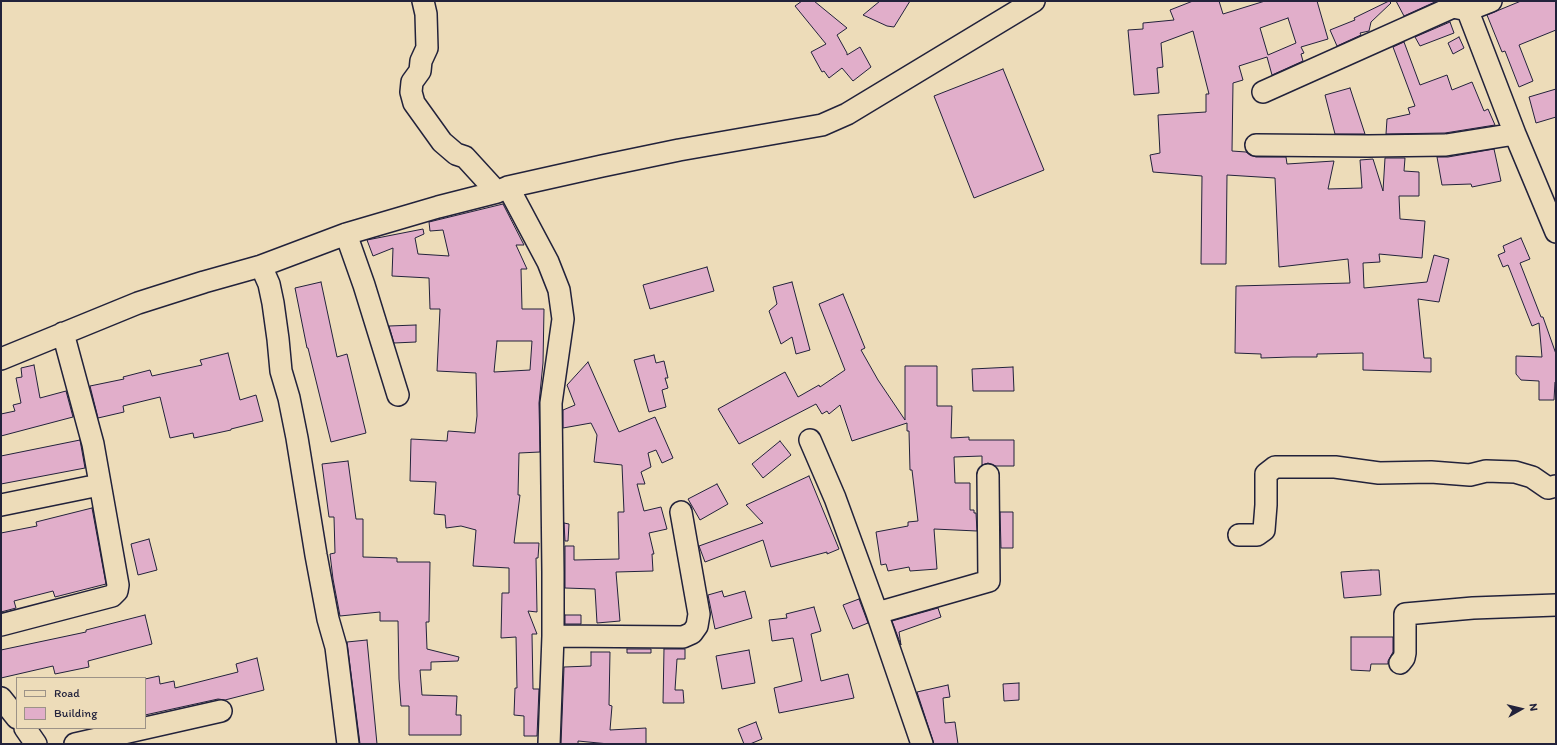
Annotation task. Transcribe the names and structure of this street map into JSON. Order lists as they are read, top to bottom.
{
  "legend": ["Road", "Building"],
  "north": "right"
}
